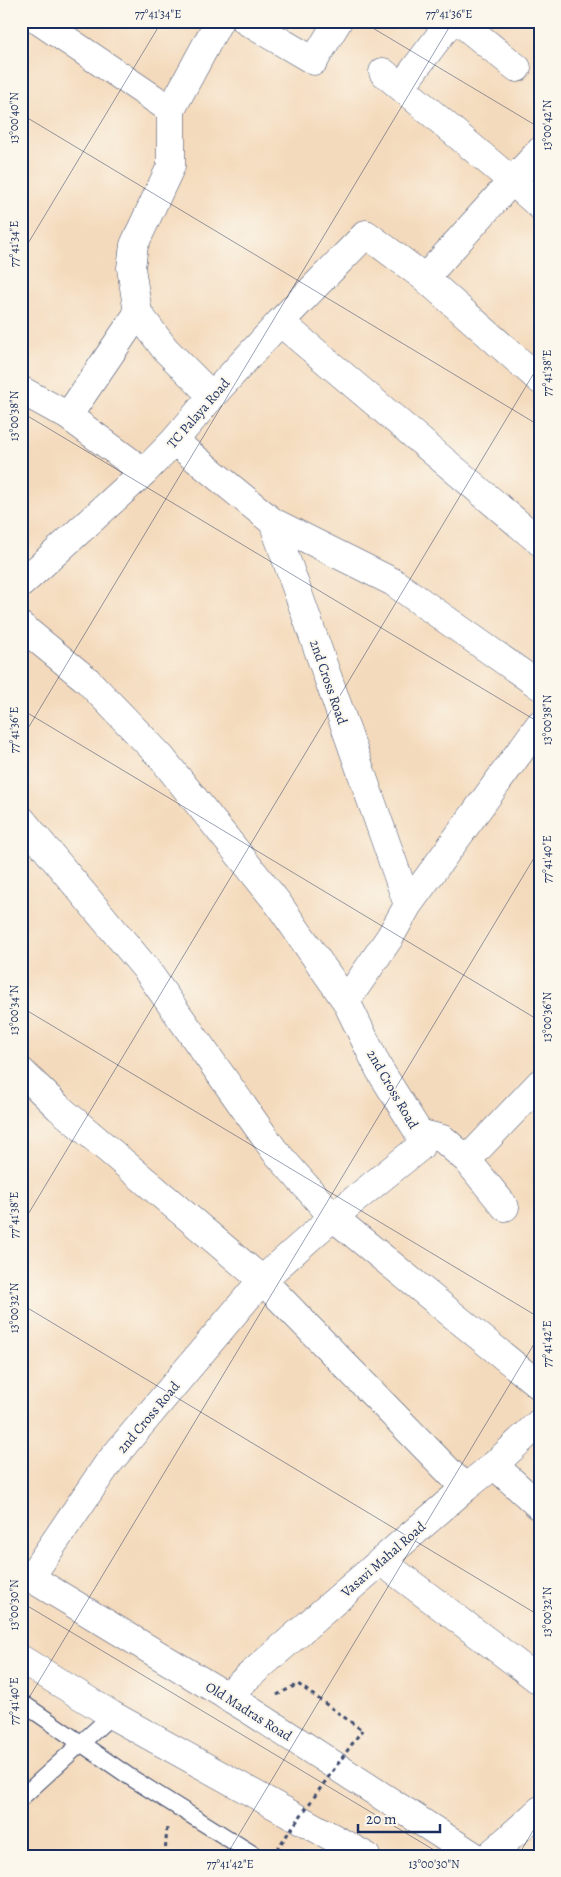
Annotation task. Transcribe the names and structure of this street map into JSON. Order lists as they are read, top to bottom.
{
  "streets": {
    "main road": [
      "TC Palaya Road",
      "2nd Cross Road",
      "Vasavi Mahal Road",
      "Old Madras Road"
    ]
  },
  "crossings": [
    ["2nd Cross Road", "Old Madras Road"],
    ["Vasavi Mahal Road", "Old Madras Road"]
  ],
  "scale_bar": "20 m",
  "coordinates": [
    "77°41'34\"E",
    "77°41'36\"E",
    "13°00'40\"N",
    "13°00'42\"N",
    "77°41'38\"E",
    "13°00'38\"N",
    "77°41'40\"E",
    "13°00'34\"N",
    "13°00'36\"N",
    "13°00'32\"N",
    "77°41'42\"E",
    "13°00'30\"N"
  ]
}
